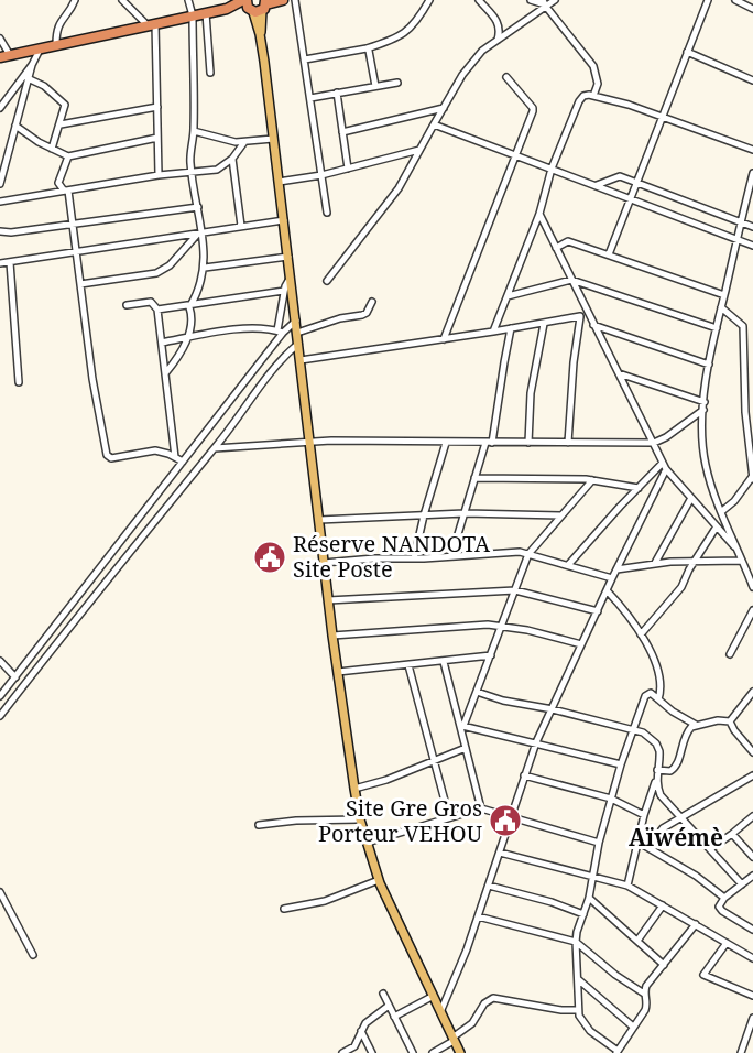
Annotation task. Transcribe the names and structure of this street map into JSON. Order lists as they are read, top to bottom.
{
  "districts": ["Aïwémè"],
  "places": {
    "public building": ["Réserve NANDOTA Site Poste", "Site Gre Gros Porteur VEHOU"]
  }
}
